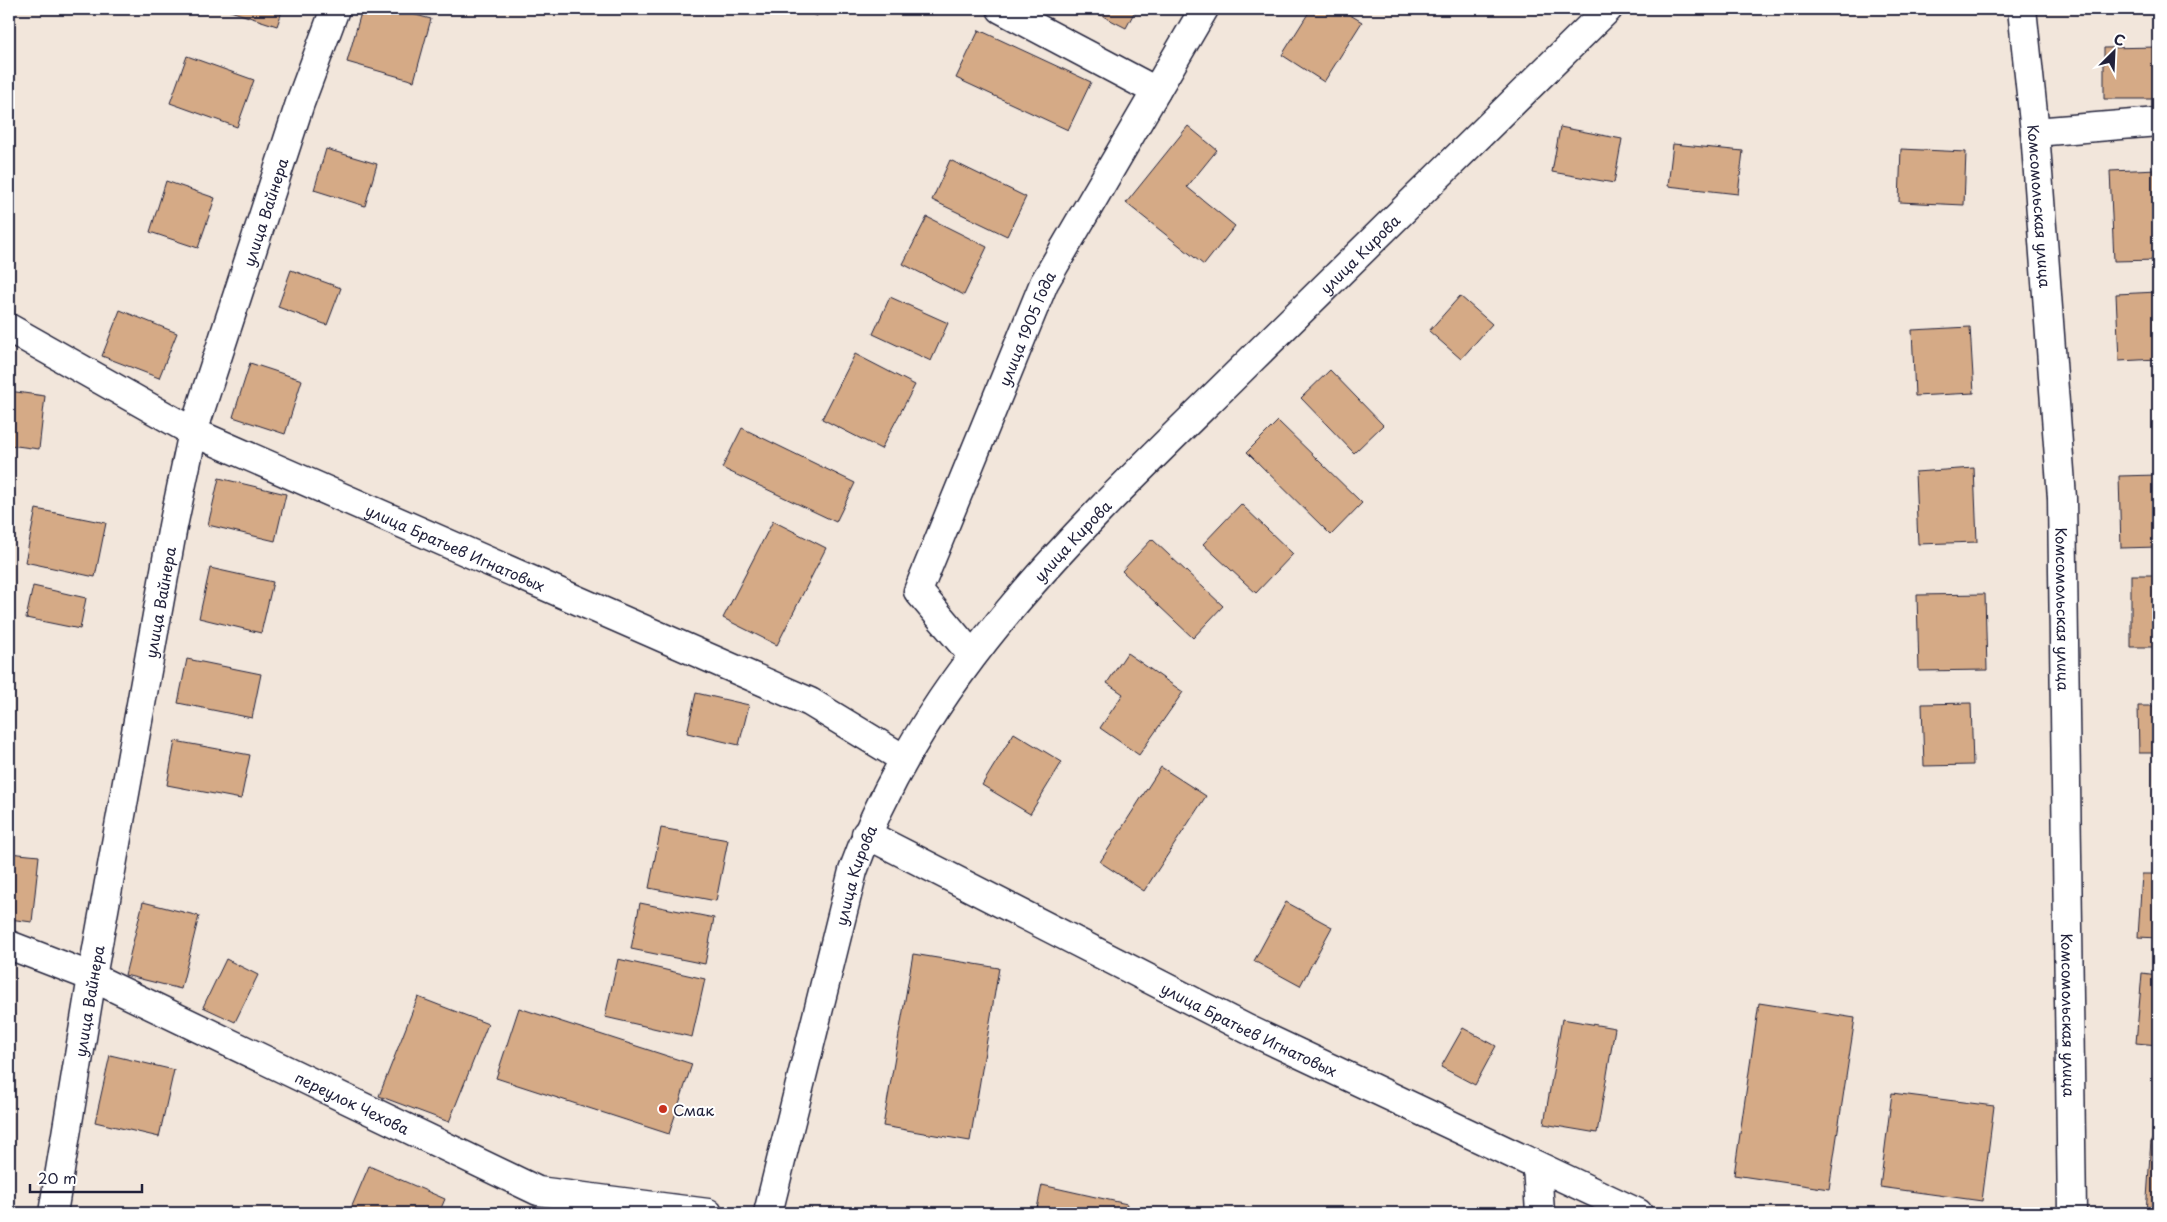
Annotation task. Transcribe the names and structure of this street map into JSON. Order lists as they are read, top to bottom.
{
  "streets": {
    "street": [
      "Комсомольская улица",
      "улица Вайнера",
      "улица Кирова",
      "улица 1905 Года",
      "улица Братьев Игнатовых",
      "переулок Чехова"
    ]
  },
  "crossings": [
    ["улица Вайнера", "улица Братьев Игнатовых"],
    ["улица Вайнера", "переулок Чехова"],
    ["улица Кирова", "улица 1905 Года"],
    ["улица Кирова", "улица Братьев Игнатовых"]
  ],
  "places": ["Смак"],
  "scale_bar": "20 m",
  "north": "top right"
}
